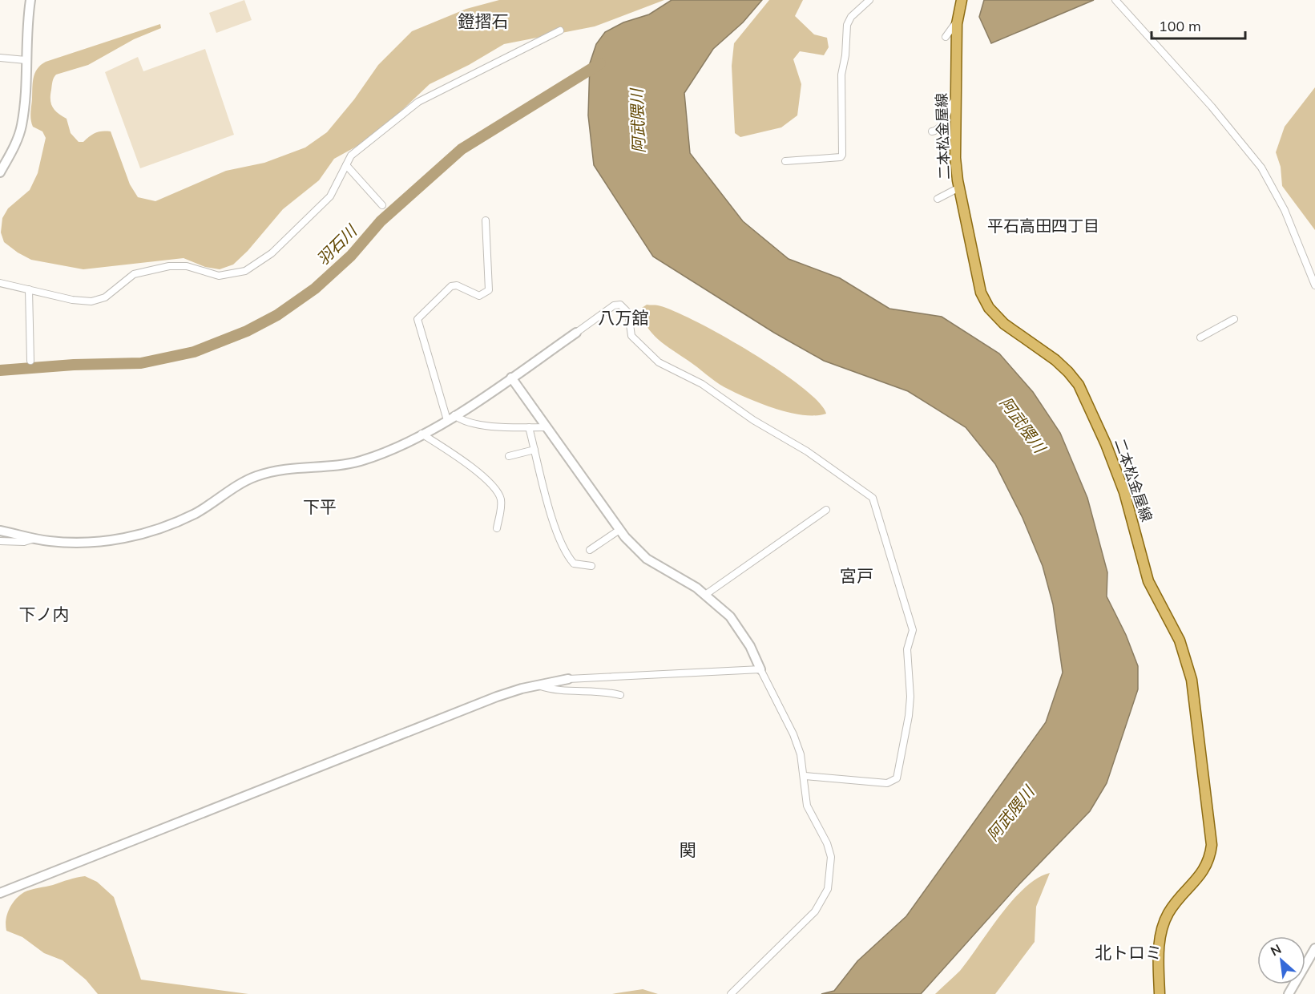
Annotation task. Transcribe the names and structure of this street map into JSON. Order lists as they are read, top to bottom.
{
  "streets": {
    "main road": ["二本松金屋線"]
  },
  "districts": [
    "鐙摺石",
    "平石高田四丁目",
    "八万舘",
    "下平",
    "宮戸",
    "下ノ内",
    "関",
    "北トロミ"
  ],
  "water": ["阿武隈川", "羽石川"],
  "scale_bar": "100 m",
  "north": "top left"
}
